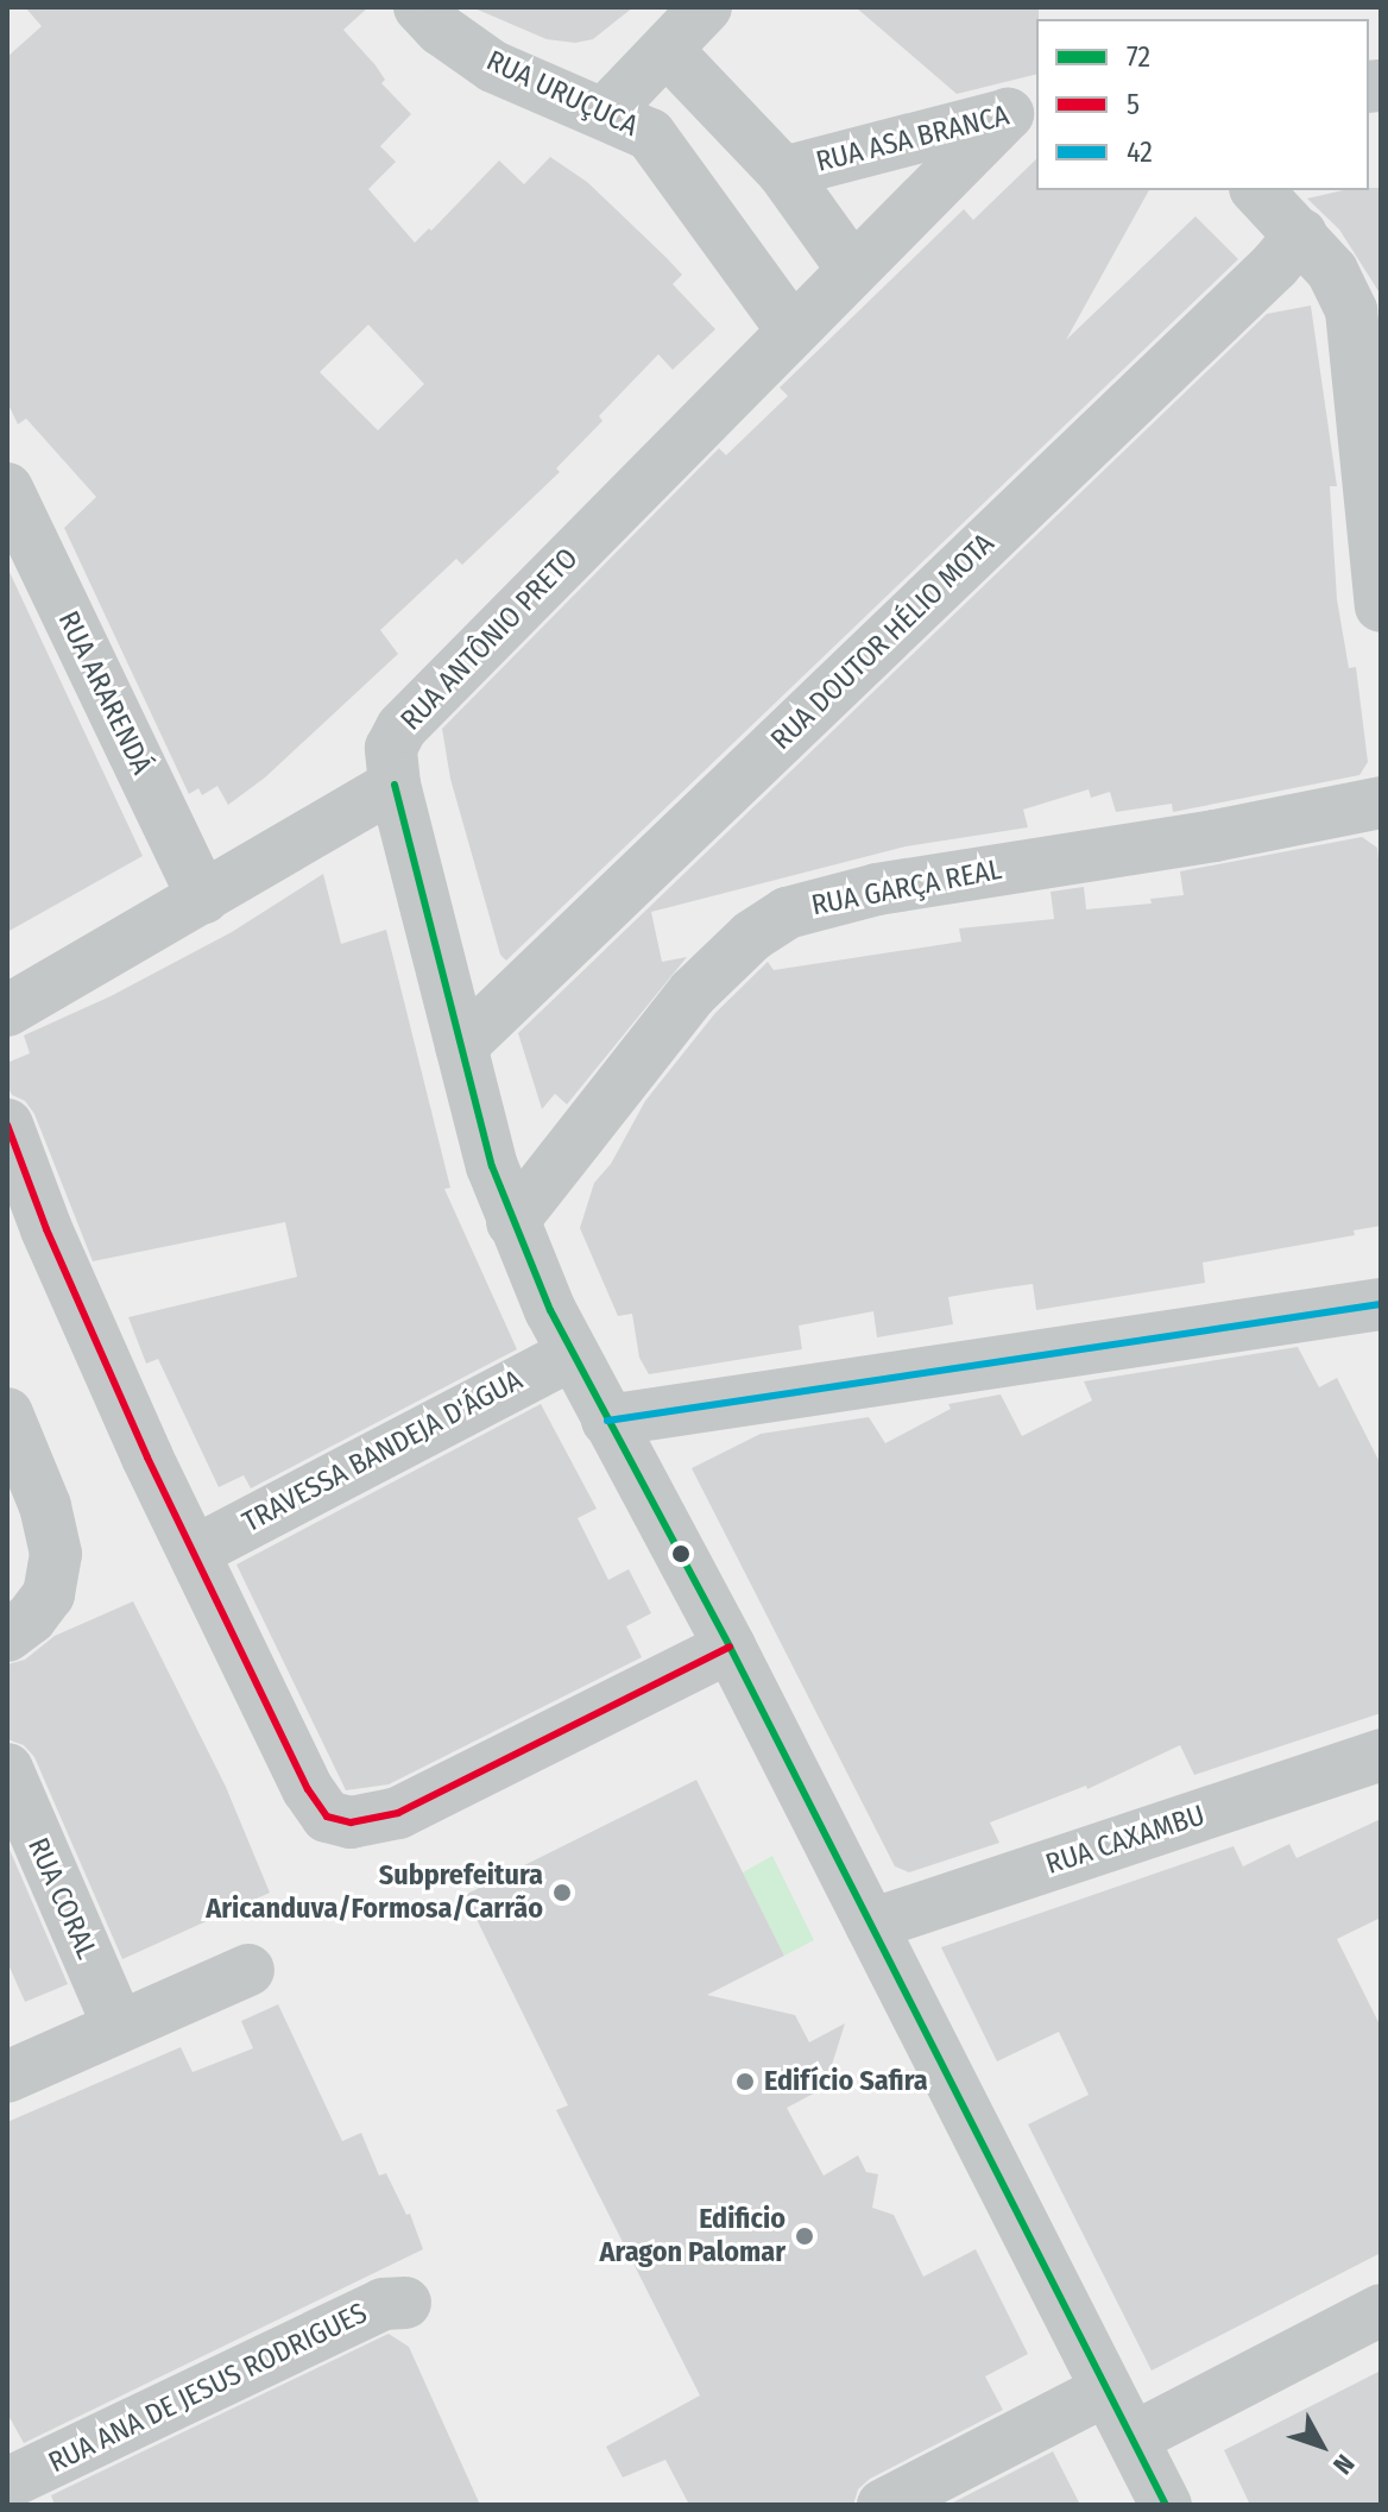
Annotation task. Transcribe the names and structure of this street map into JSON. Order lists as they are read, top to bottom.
{
  "streets": {
    "street": [
      "RUA URUÇUCA",
      "RUA ASA BRANCA",
      "RUA ANTÔNIO PRETO",
      "RUA DOUTOR HÉLIO MOTA",
      "RUA ARARENDÁ",
      "RUA GARÇA REAL",
      "TRAVESSA BANDEJA D'ÁGUA",
      "RUA CAXAMBU",
      "RUA CORAL",
      "RUA ANA DE JESUS RODRIGUES"
    ]
  },
  "crossings": [
    ["RUA URUÇUCA", "RUA ANTÔNIO PRETO"],
    ["RUA ASA BRANCA", "RUA ANTÔNIO PRETO"],
    ["RUA ANTÔNIO PRETO", "RUA DOUTOR HÉLIO MOTA"],
    ["RUA ANTÔNIO PRETO", "RUA GARÇA REAL"],
    ["RUA ANTÔNIO PRETO", "TRAVESSA BANDEJA D'ÁGUA"],
    ["RUA ANTÔNIO PRETO", "RUA CAXAMBU"]
  ],
  "places": ["Subprefeitura Aricanduva/Formosa/Carrão", "Edifício Safira", "Edificio Aragon Palomar"],
  "lines": ["transit line 72", "transit line 5", "transit line 42"],
  "legend": ["72", "5", "42"],
  "north": "bottom right"
}
